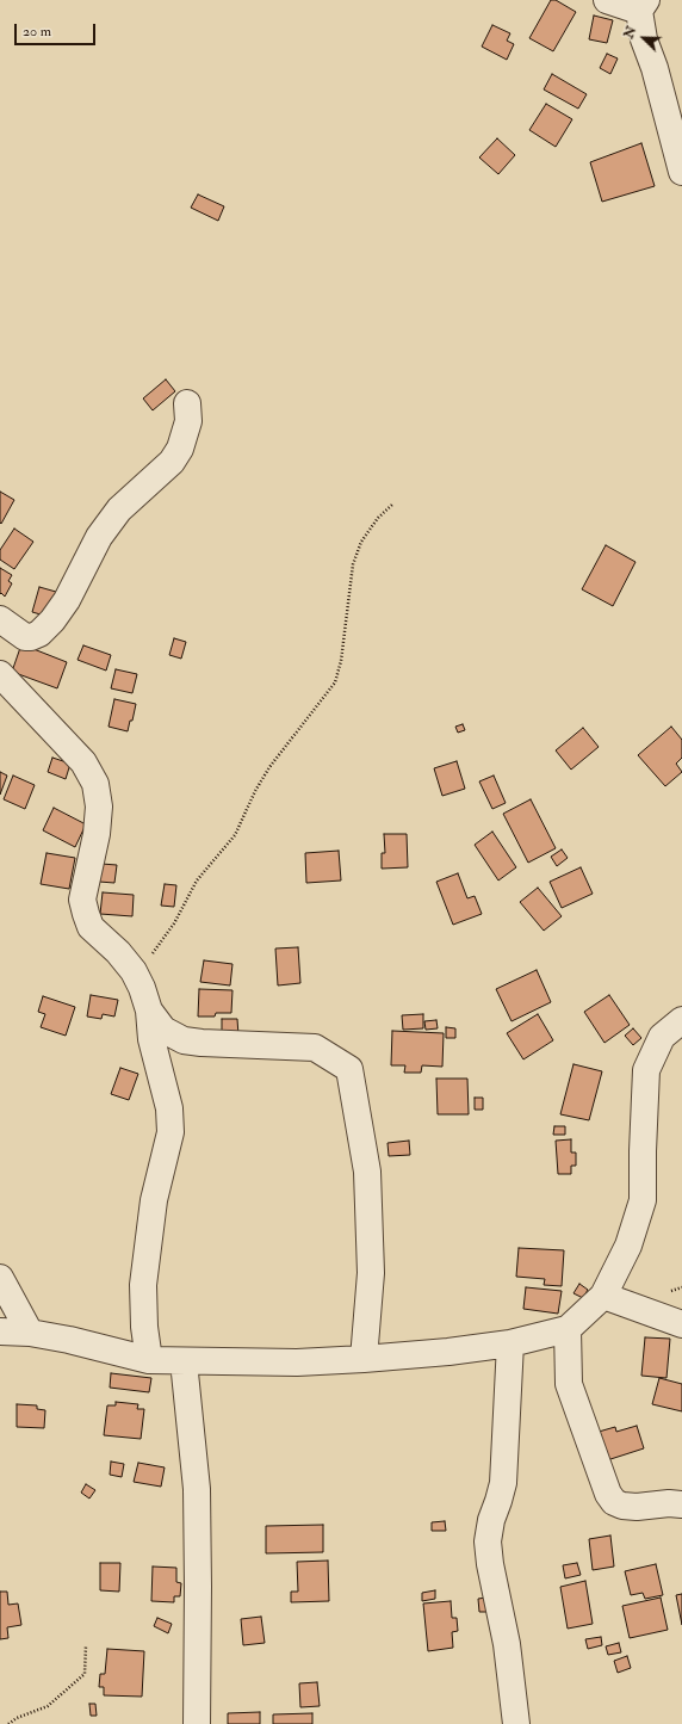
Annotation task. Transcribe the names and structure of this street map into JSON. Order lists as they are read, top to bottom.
{
  "scale_bar": "20 m",
  "north": "top left"
}
